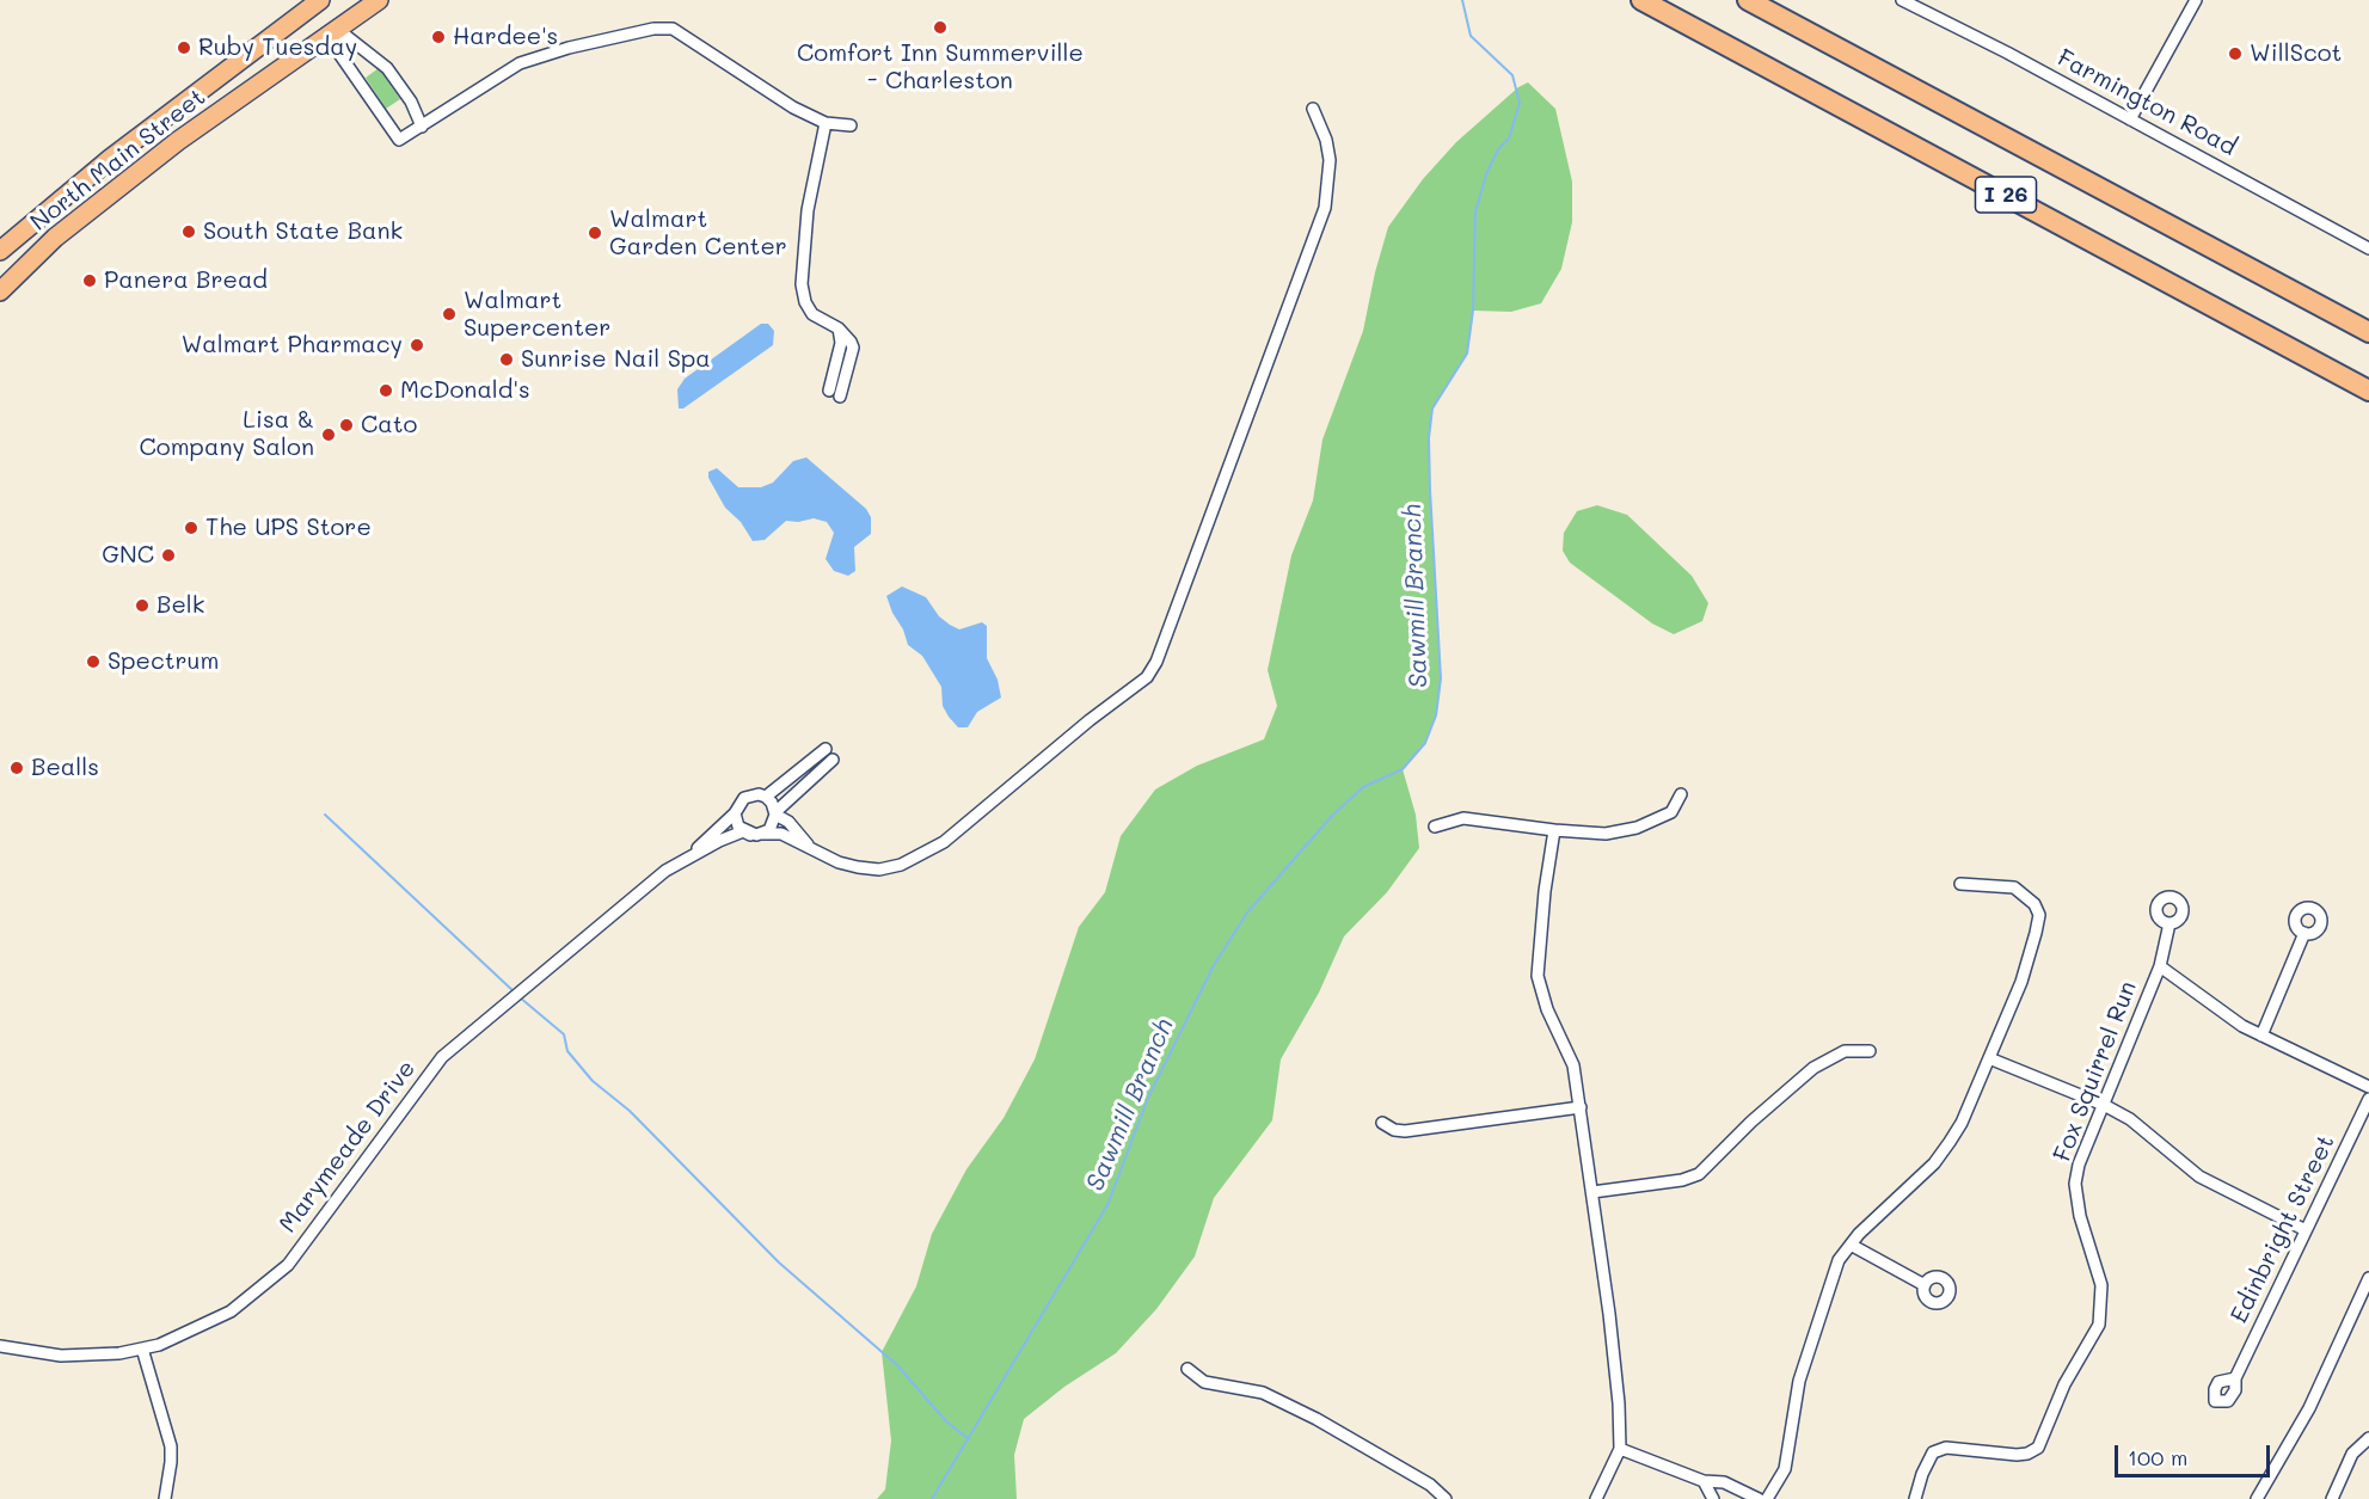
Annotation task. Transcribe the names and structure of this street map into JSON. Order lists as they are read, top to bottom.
{
  "streets": {
    "highway": ["I 26"],
    "main road": ["North Main Street"],
    "street": [
      "Farmington Road",
      "Fox Squirrel Run",
      "Marymeade Drive",
      "Edinbright Street"
    ]
  },
  "water": ["Sawmill Branch"],
  "places": [
    "Comfort Inn Summerville - Charleston",
    "Hardee's",
    "Ruby Tuesday",
    "WillScot",
    "South State Bank",
    "Walmart Garden Center",
    "Panera Bread",
    "Walmart Supercenter",
    "Walmart Pharmacy",
    "Sunrise Nail Spa",
    "McDonald's",
    "Cato",
    "Lisa & Company Salon",
    "The UPS Store",
    "GNC",
    "Belk",
    "Spectrum",
    "Bealls"
  ],
  "scale_bar": "100 m"
}
